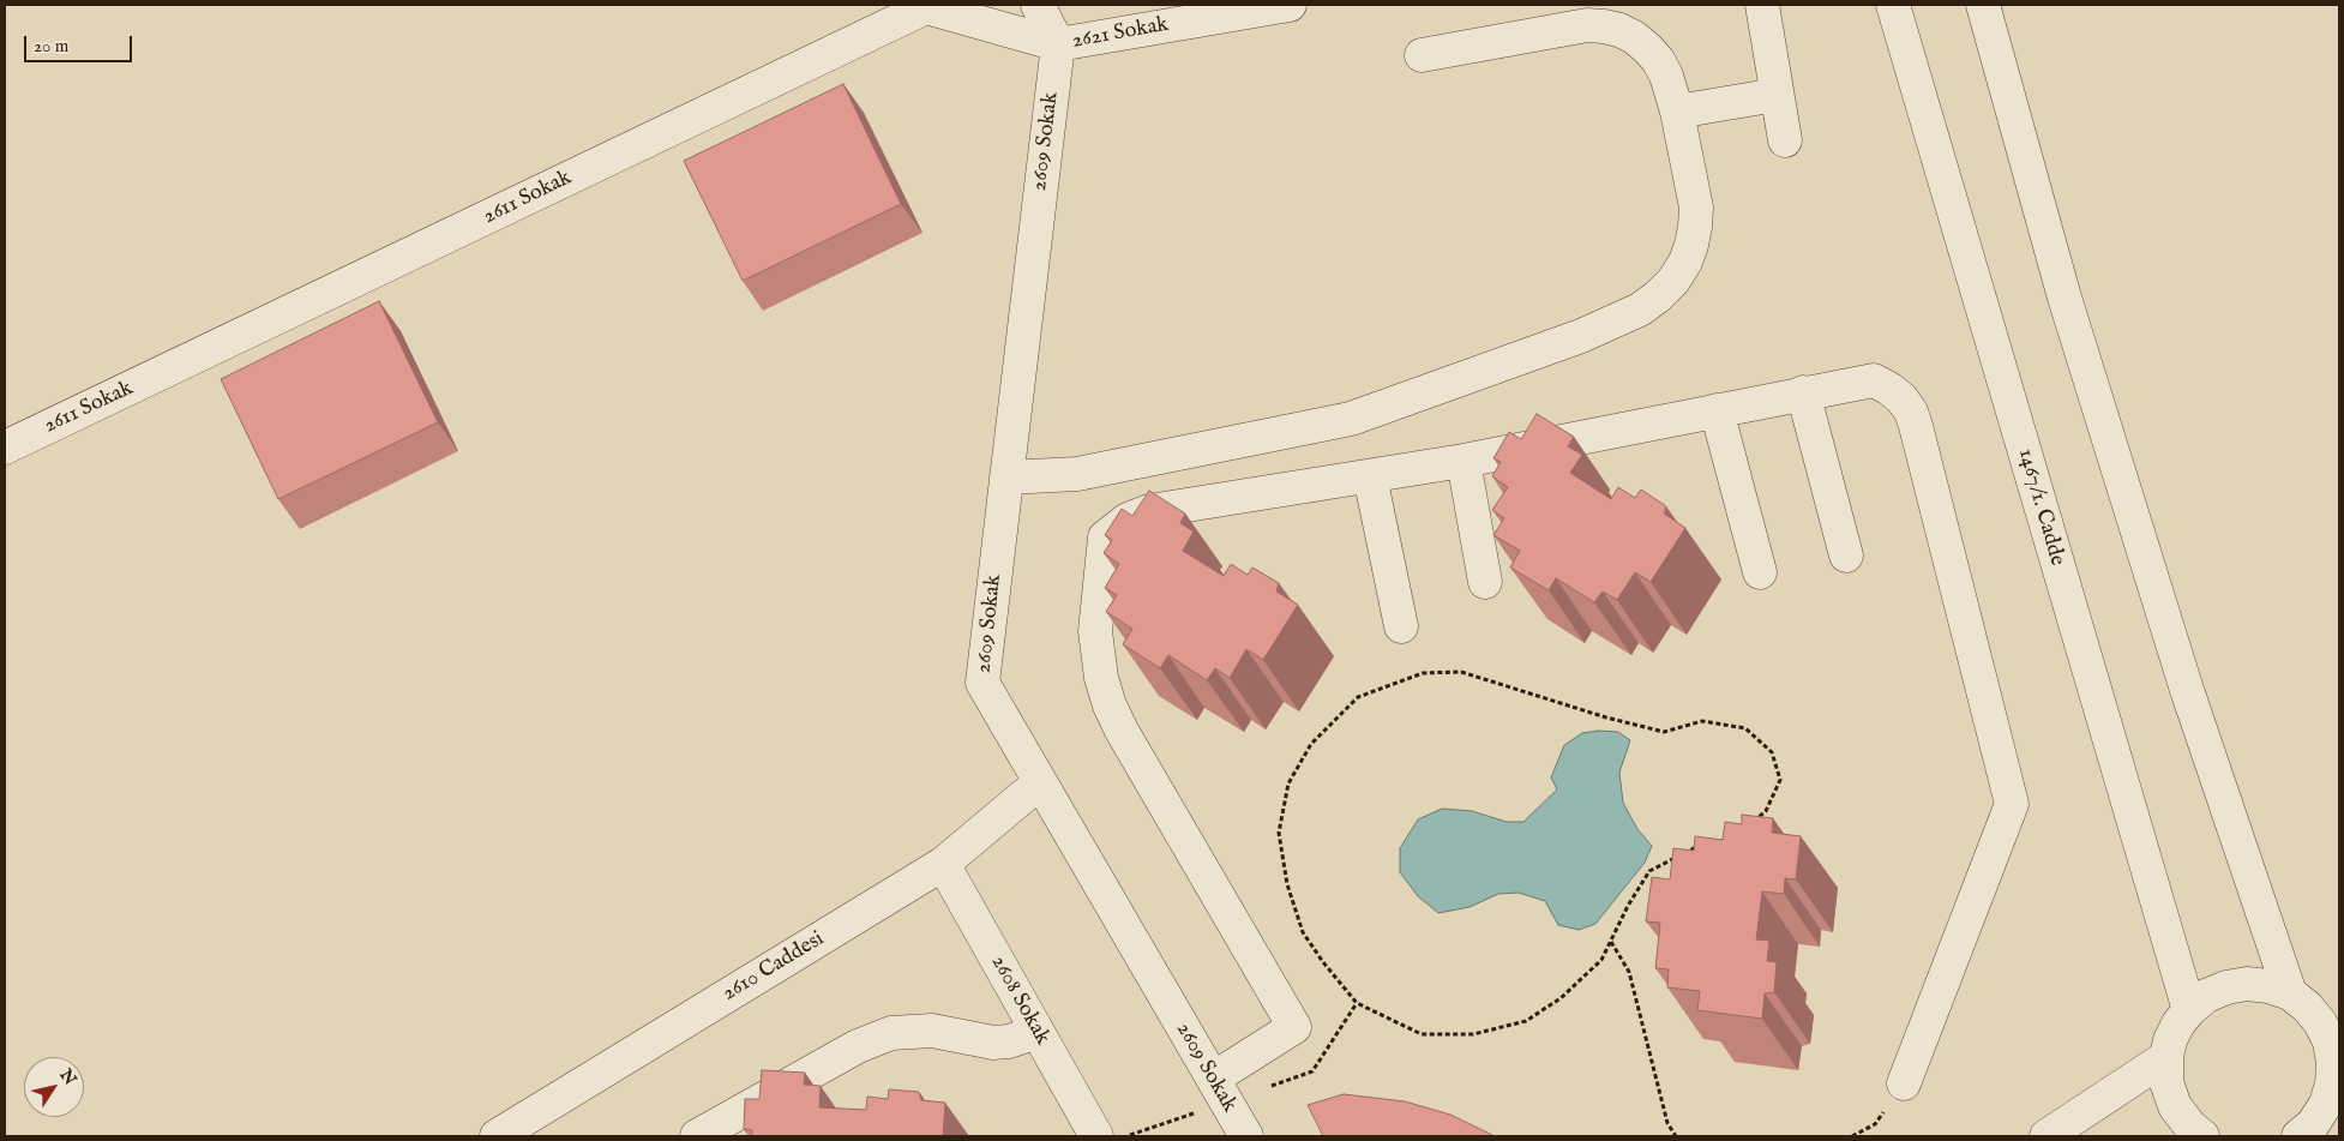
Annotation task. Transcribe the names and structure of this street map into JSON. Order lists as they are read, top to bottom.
{
  "streets": {
    "street": [
      "2621 Sokak",
      "2609 Sokak",
      "2611 Sokak",
      "1467/1. Cadde",
      "2610 Caddesi",
      "2608 Sokak"
    ]
  },
  "crossings": [
    ["2621 Sokak", "2609 Sokak"],
    ["2621 Sokak", "2611 Sokak"],
    ["2609 Sokak", "2611 Sokak"],
    ["2609 Sokak", "2610 Caddesi"],
    ["2610 Caddesi", "2608 Sokak"]
  ],
  "scale_bar": "20 m",
  "north": "top right"
}
